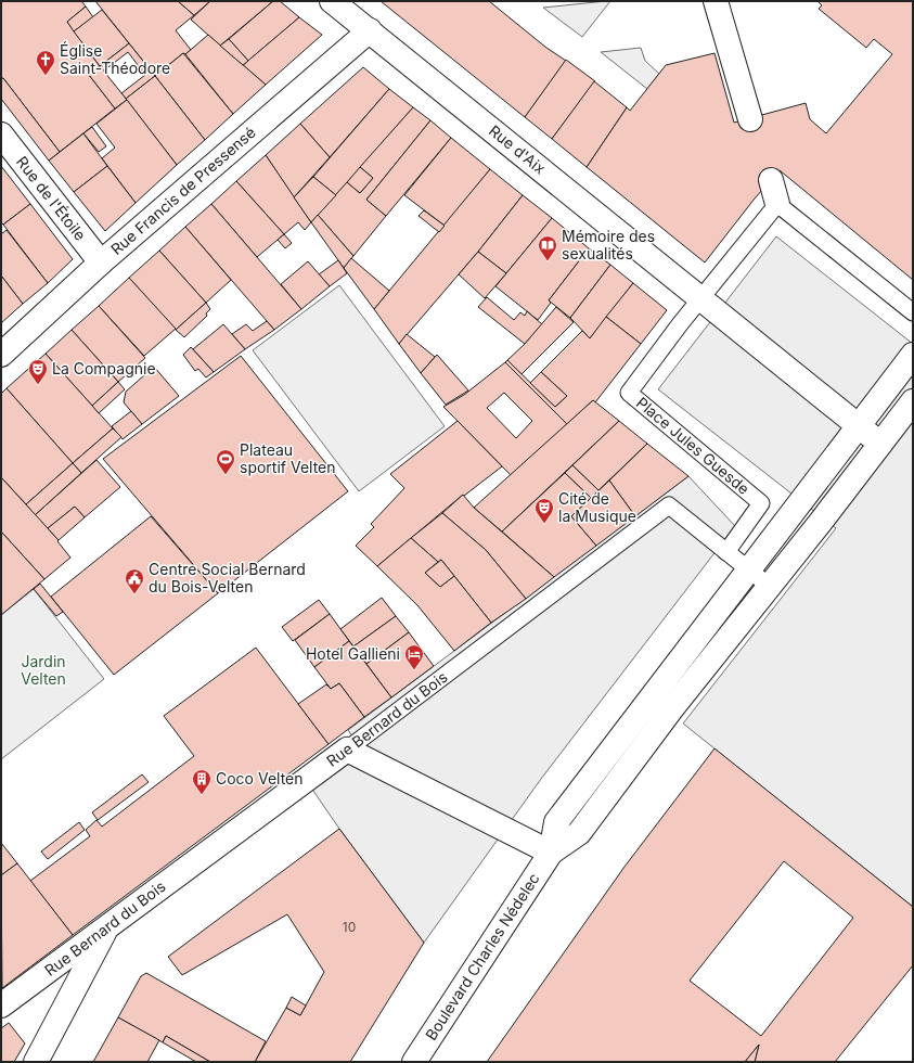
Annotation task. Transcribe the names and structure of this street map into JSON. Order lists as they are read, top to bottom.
{
  "streets": {
    "street": [
      "Rue d'Aix",
      "Rue Francis de Pressensé",
      "Rue de l'Étoile",
      "Rue Bernard du Bois",
      "Boulevard Charles Nédelec"
    ],
    "lane": ["Place Jules Guesde"]
  },
  "crossings": [
    ["Rue d'Aix", "Rue Francis de Pressensé"],
    ["Rue d'Aix", "Place Jules Guesde"],
    ["Rue Francis de Pressensé", "Rue de l'Étoile"],
    ["Place Jules Guesde", "Rue Bernard du Bois"]
  ],
  "parks": ["Jardin Velten"],
  "places": {
    "church": ["Église Saint-Théodore"],
    "library": ["Mémoire des sexualités"],
    "theatre": ["La Compagnie", "Cité de la Musique"],
    "sports": ["Plateau sportif Velten"],
    "public building": ["Centre Social Bernard du Bois-Velten"],
    "hotel": ["Hotel Gallieni"],
    "building": ["Coco Velten"]
  },
  "house_numbers": ["10"]
}
